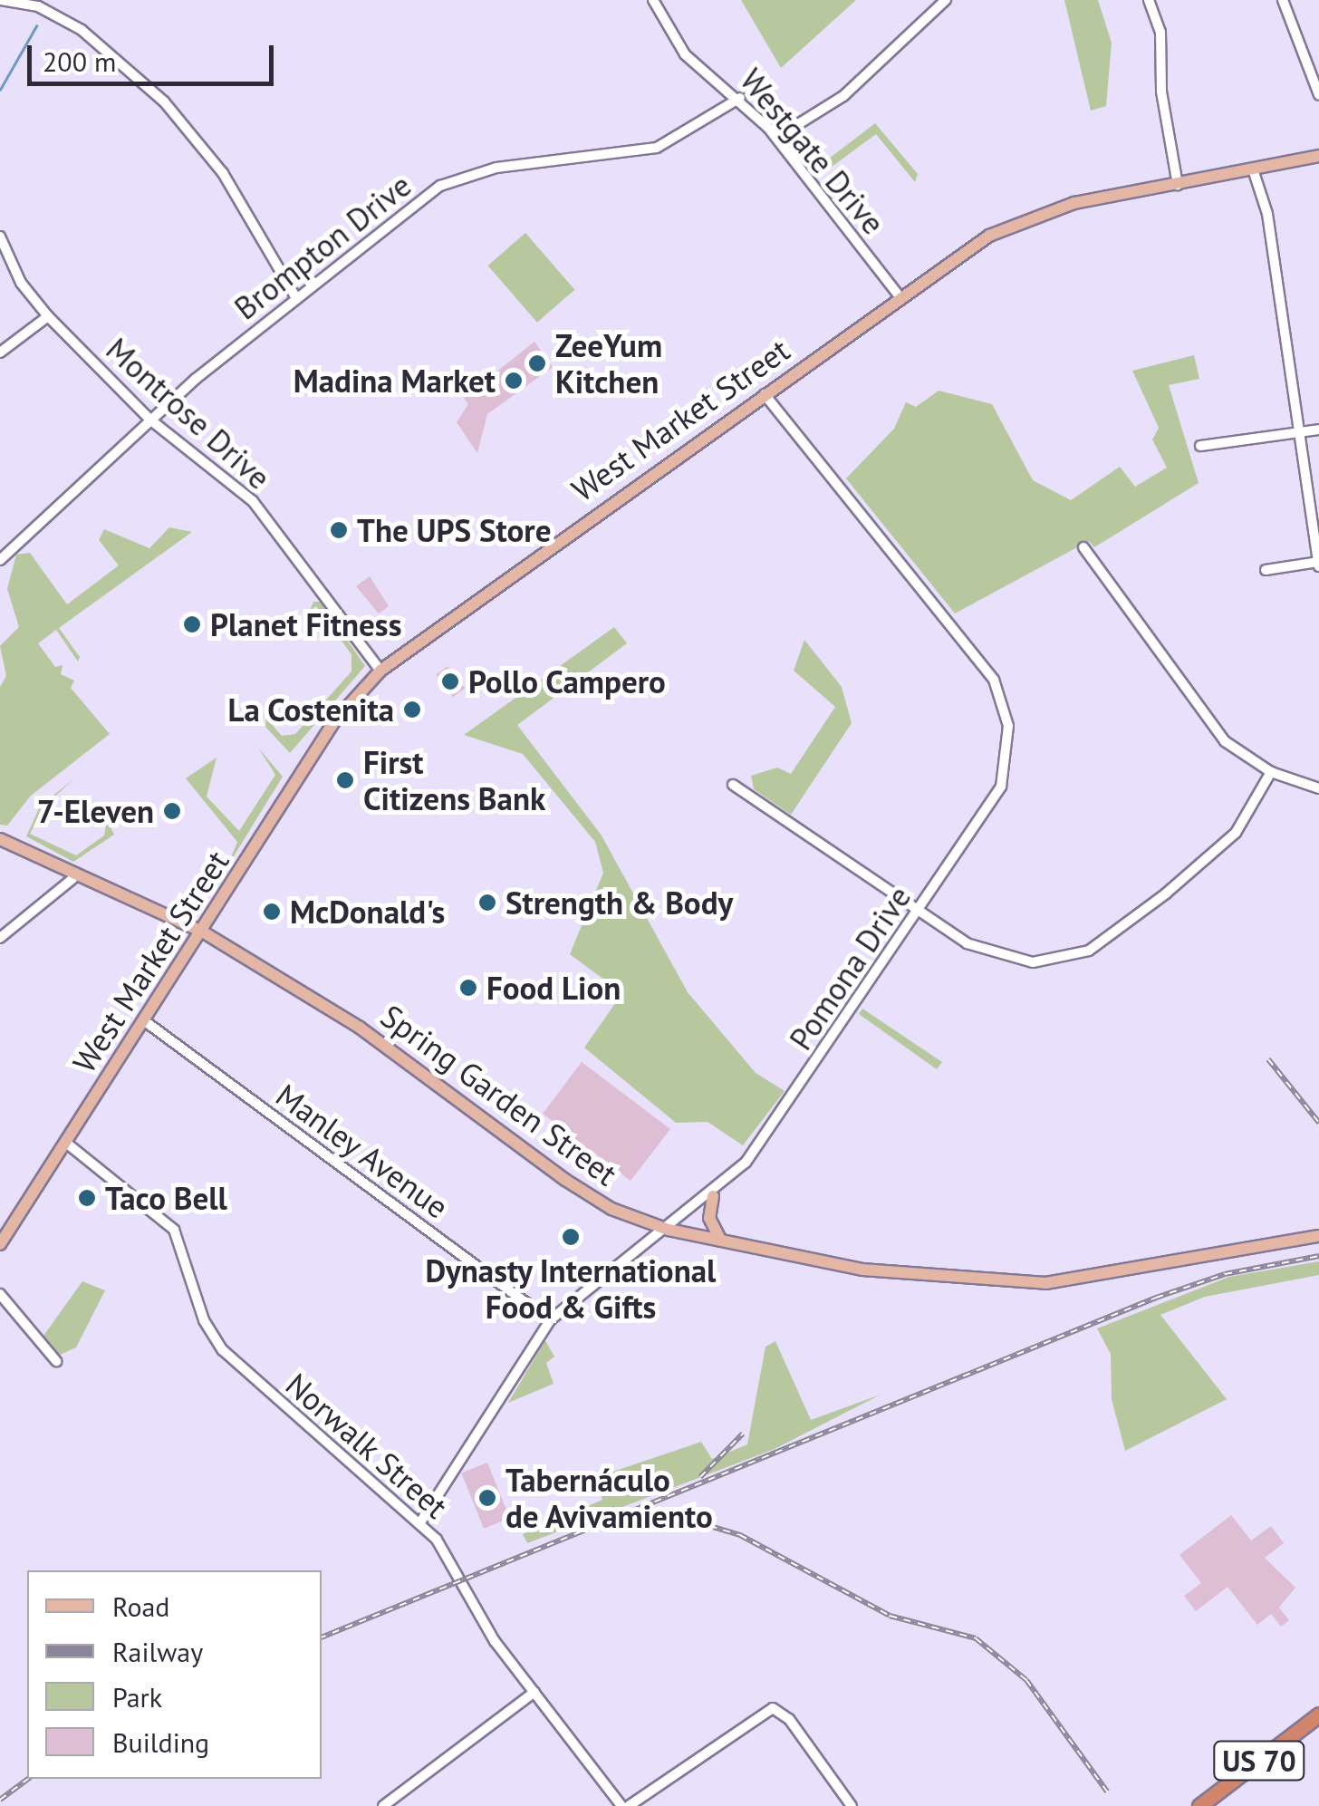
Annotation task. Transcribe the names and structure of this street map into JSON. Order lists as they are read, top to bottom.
{
  "streets": {
    "highway": ["US 70"],
    "main road": ["West Market Street", "Spring Garden Street"],
    "street": [
      "Westgate Drive",
      "Brompton Drive",
      "Montrose Drive",
      "Pomona Drive",
      "Manley Avenue",
      "Norwalk Street"
    ]
  },
  "crossings": [
    ["Westgate Drive", "Brompton Drive"],
    ["Westgate Drive", "West Market Street"],
    ["Brompton Drive", "Montrose Drive"],
    ["Montrose Drive", "West Market Street"],
    ["West Market Street", "Pomona Drive"],
    ["West Market Street", "Spring Garden Street"],
    ["West Market Street", "Manley Avenue"],
    ["West Market Street", "Norwalk Street"],
    ["Pomona Drive", "Spring Garden Street"],
    ["Pomona Drive", "Manley Avenue"],
    ["Pomona Drive", "Norwalk Street"]
  ],
  "places": [
    "ZeeYum Kitchen",
    "Madina Market",
    "The UPS Store",
    "Planet Fitness",
    "Pollo Campero",
    "La Costenita",
    "First Citizens Bank",
    "7-Eleven",
    "Strength & Body",
    "McDonald's",
    "Food Lion",
    "Taco Bell",
    "Dynasty International Food & Gifts",
    "Tabernáculo de Avivamiento"
  ],
  "legend": [
    "Road",
    "Railway",
    "Park",
    "Building"
  ],
  "scale_bar": "200 m"
}
